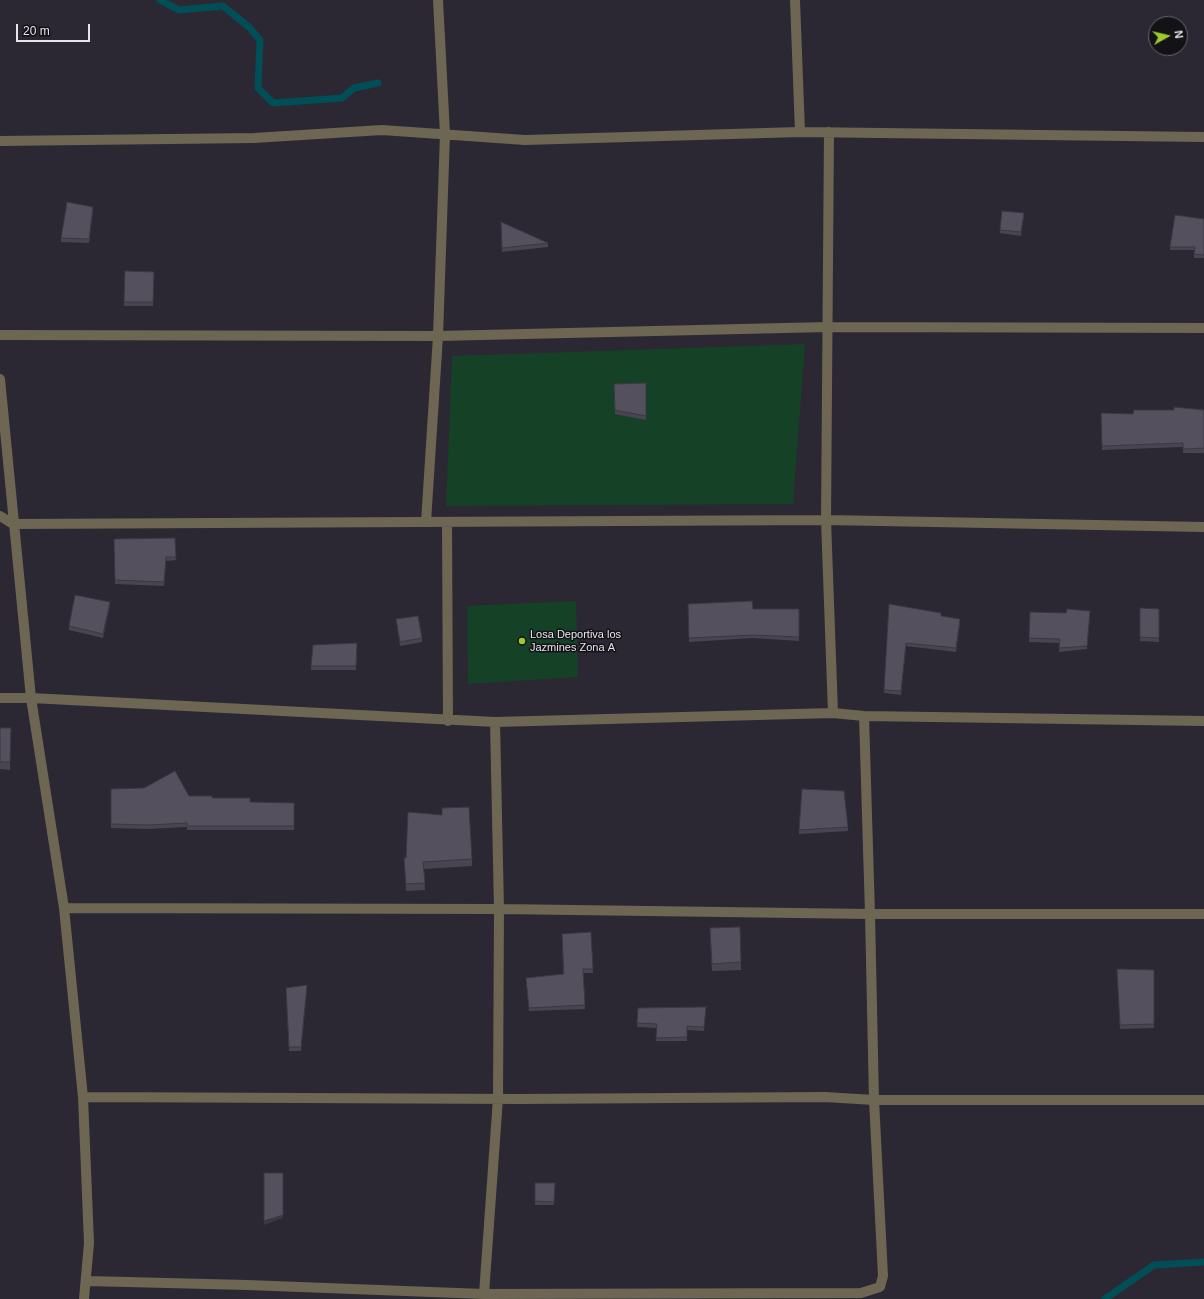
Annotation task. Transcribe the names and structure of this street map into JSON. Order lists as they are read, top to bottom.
{
  "places": ["Losa Deportiva los Jazmines Zona A"],
  "scale_bar": "20 m",
  "north": "right"
}
